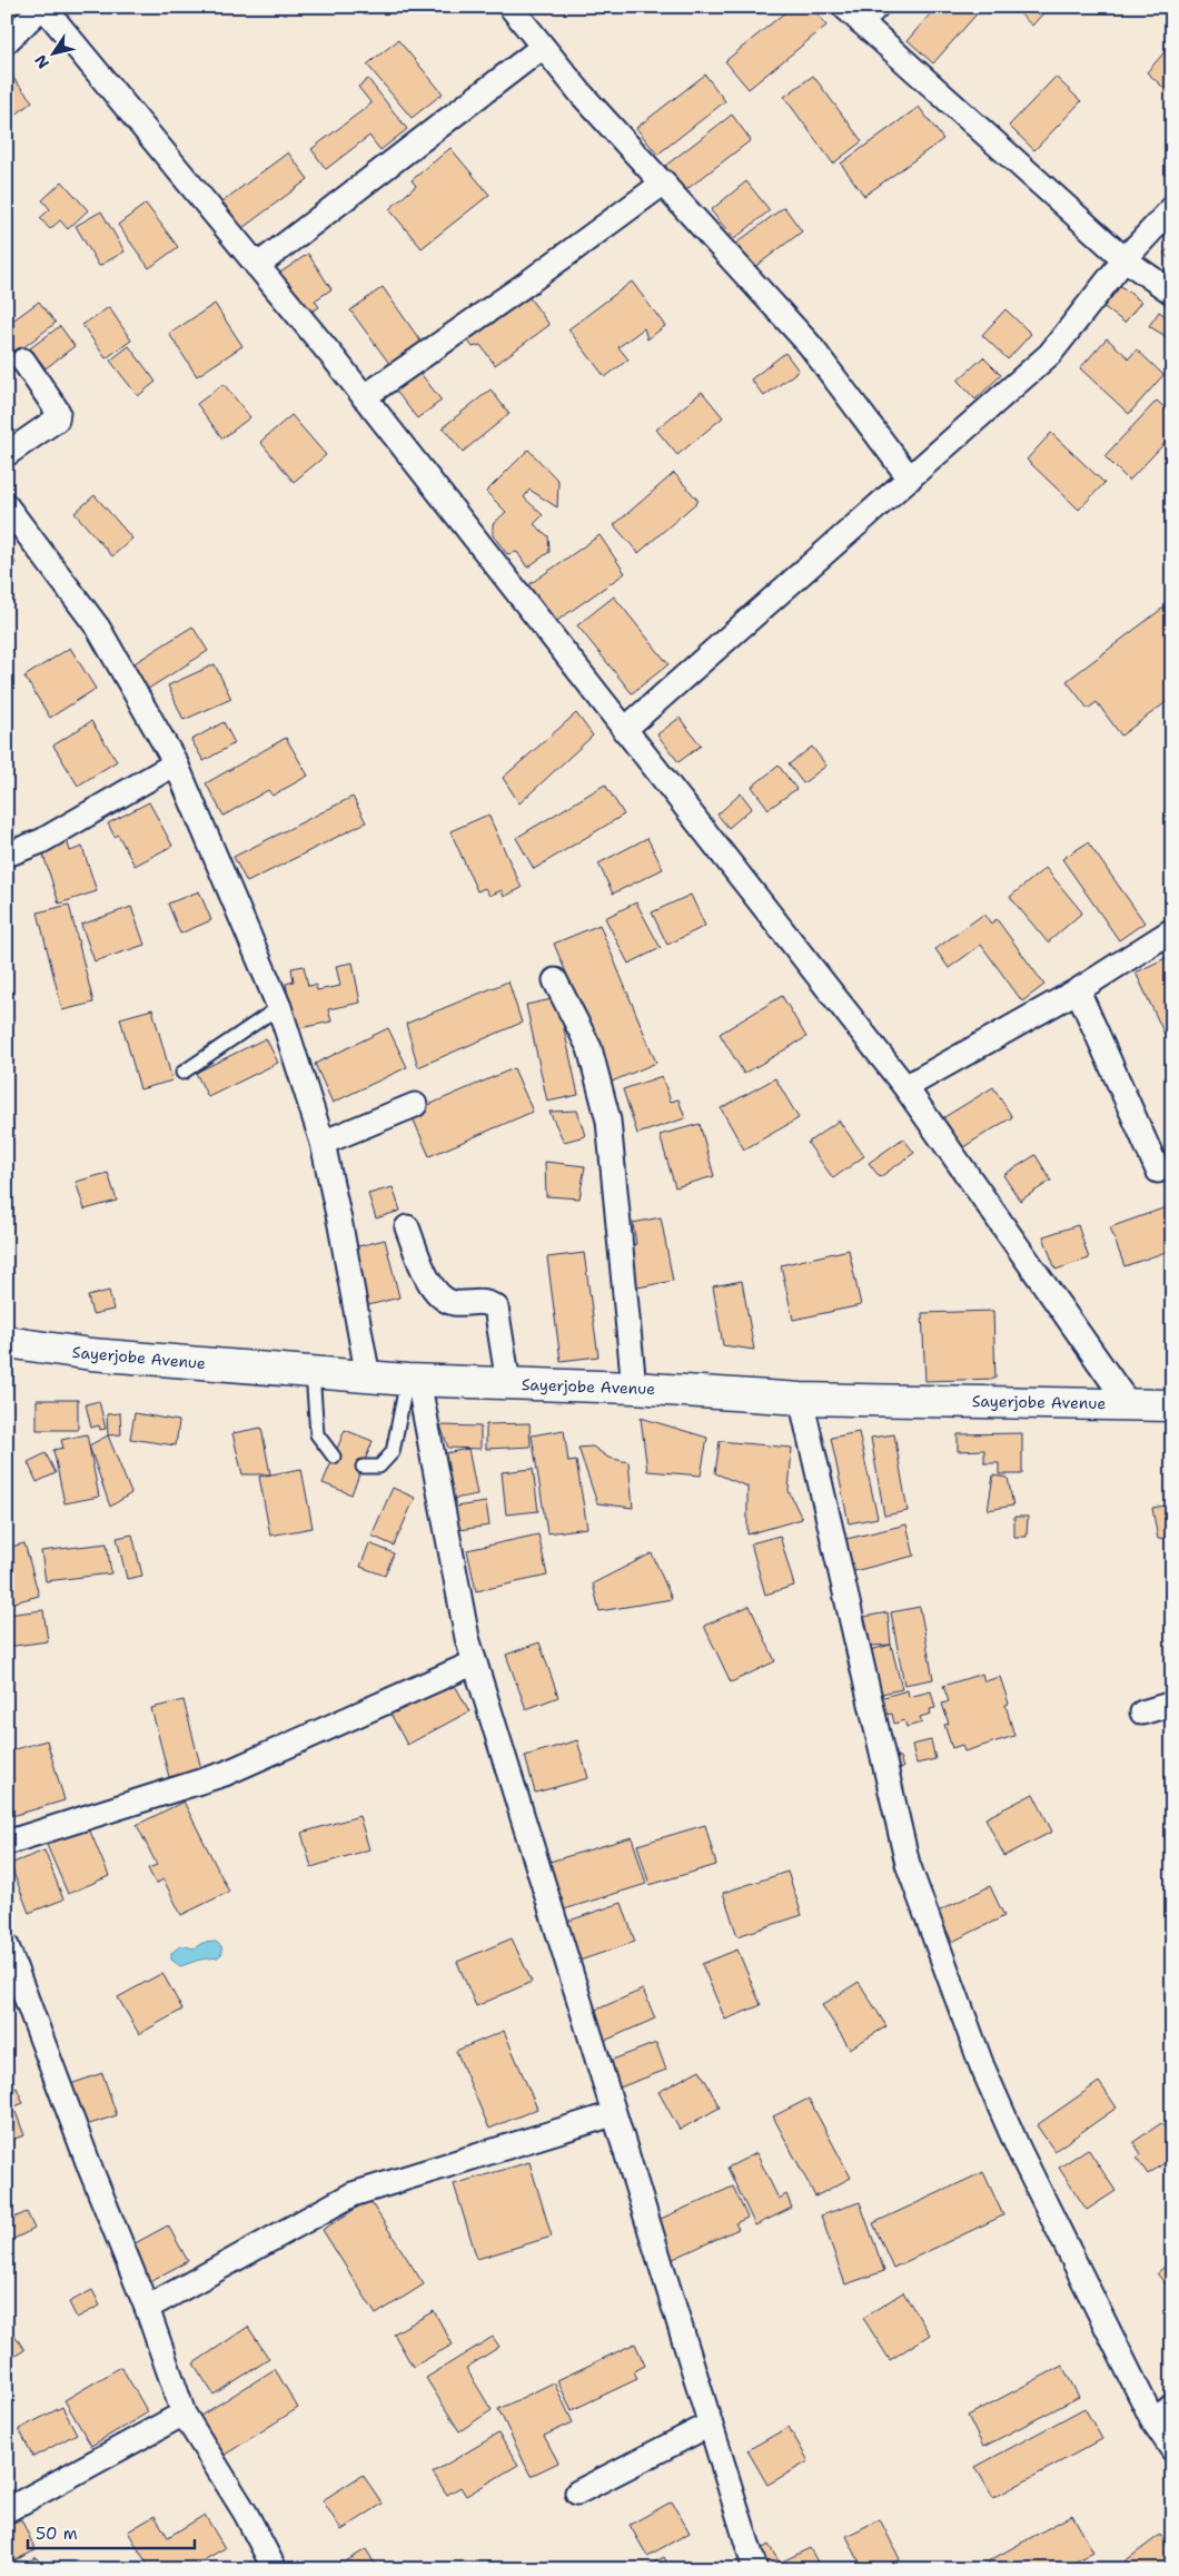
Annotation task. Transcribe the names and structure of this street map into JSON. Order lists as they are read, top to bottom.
{
  "streets": {
    "main road": ["Sayerjobe Avenue"]
  },
  "scale_bar": "50 m",
  "north": "bottom left"
}
